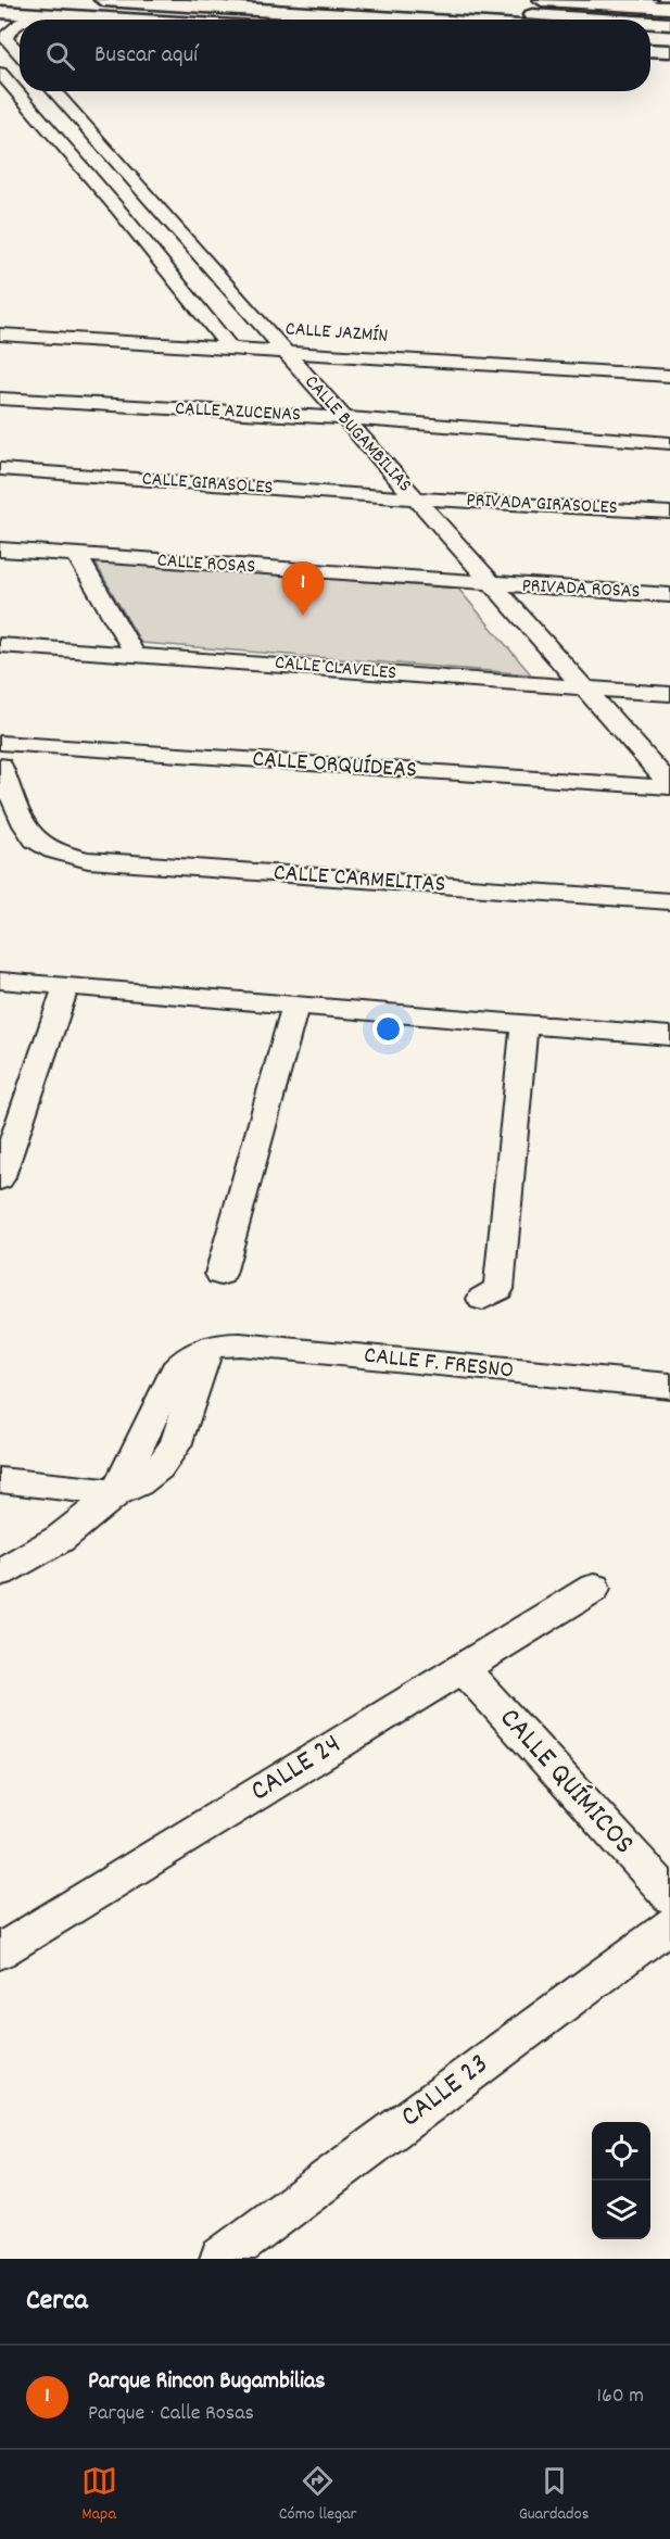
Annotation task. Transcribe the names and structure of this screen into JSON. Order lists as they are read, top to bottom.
{
  "streets": {
    "street": [
      "CALLE JAZMÍN",
      "CALLE AZUCENAS",
      "CALLE BUGAMBILIAS",
      "CALLE GIRASOLES",
      "PRIVADA GIRASOLES",
      "CALLE ROSAS",
      "PRIVADA ROSAS",
      "CALLE CLAVELES",
      "CALLE ORQUÍDEAS",
      "CALLE CARMELITAS",
      "CALLE F. FRESNO",
      "CALLE 24",
      "CALLE QUÍMICOS",
      "CALLE 23"
    ]
  },
  "crossings": [
    ["CALLE JAZMÍN", "CALLE BUGAMBILIAS"],
    ["CALLE AZUCENAS", "CALLE BUGAMBILIAS"],
    ["CALLE BUGAMBILIAS", "CALLE GIRASOLES"],
    ["CALLE BUGAMBILIAS", "PRIVADA GIRASOLES"],
    ["CALLE BUGAMBILIAS", "CALLE ROSAS"],
    ["CALLE BUGAMBILIAS", "PRIVADA ROSAS"],
    ["CALLE BUGAMBILIAS", "CALLE CLAVELES"],
    ["CALLE BUGAMBILIAS", "CALLE ORQUÍDEAS"],
    ["CALLE GIRASOLES", "PRIVADA GIRASOLES"],
    ["CALLE ROSAS", "PRIVADA ROSAS"],
    ["CALLE 24", "CALLE QUÍMICOS"]
  ],
  "page": {
    "search": "Buscar aquí",
    "pins": "1",
    "heading": "Cerca",
    "list": [
      {
        "mark": "1",
        "name": "Parque Rincon Bugambilias",
        "note": "Parque · Calle Rosas",
        "value": "160 m"
      }
    ],
    "nav": ["Mapa", "Cómo llegar", "Guardados"]
  }
}
